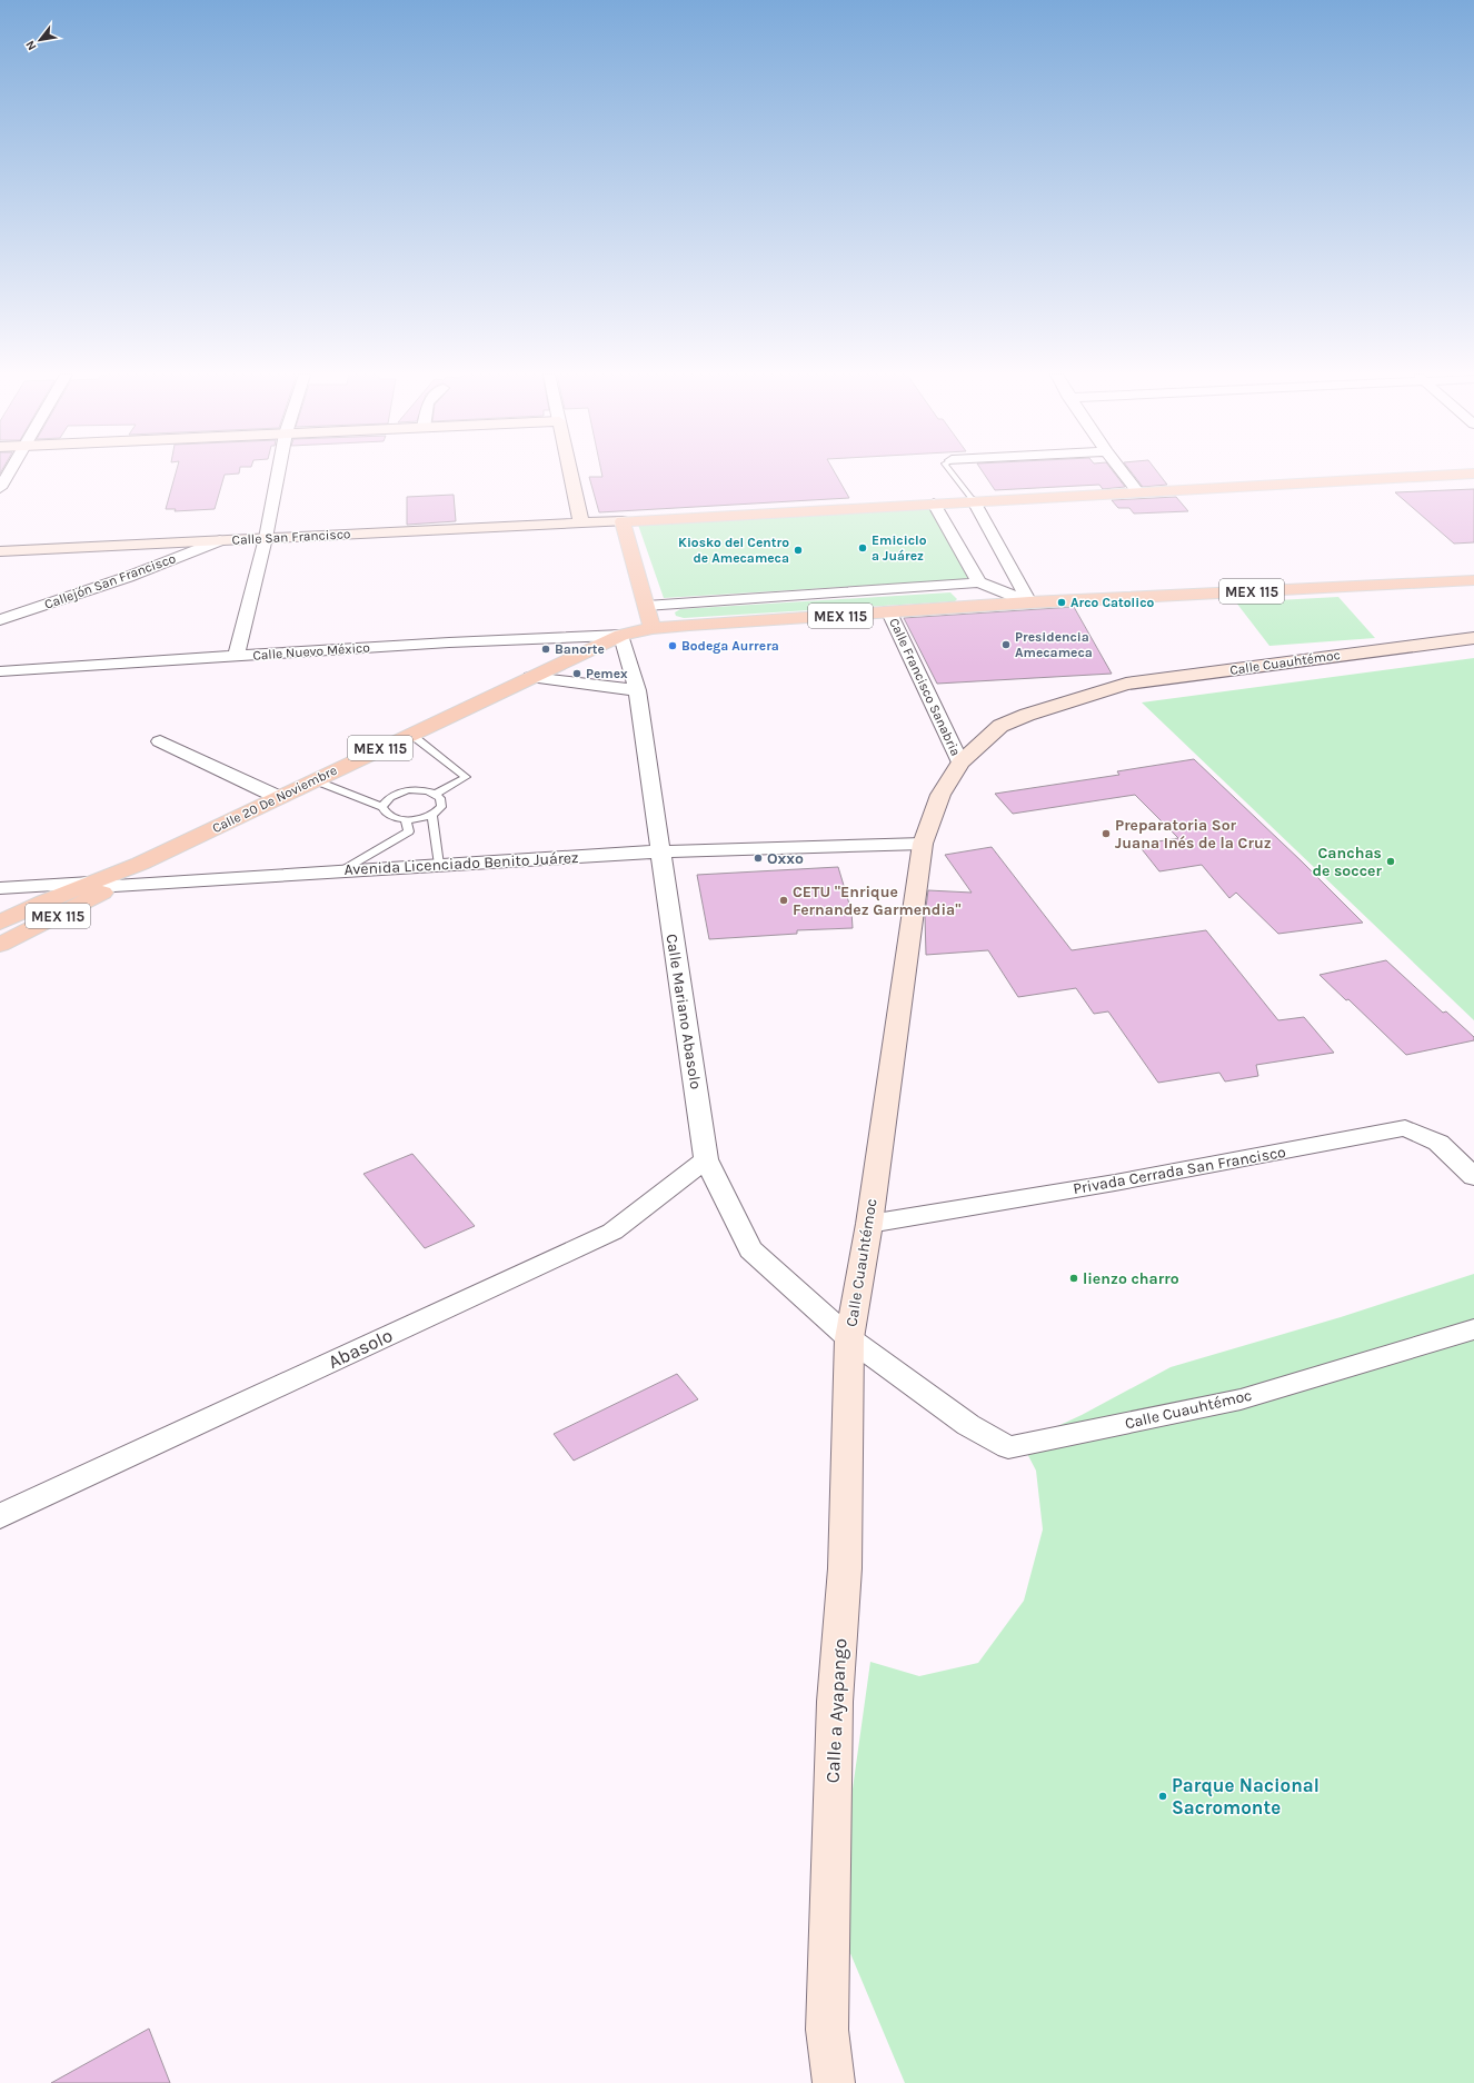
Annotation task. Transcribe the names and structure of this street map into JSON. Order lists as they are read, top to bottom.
{
  "streets": {
    "main road": [
      "Calle San Francisco",
      "MEX 115",
      "Calle Cuauhtémoc",
      "Calle 20 De Noviembre",
      "Calle a Ayapango"
    ],
    "street": [
      "Callejón San Francisco",
      "Calle Nuevo México",
      "Calle Francisco Sanabria",
      "Avenida Licenciado Benito Juárez",
      "Calle Mariano Abasolo",
      "Privada Cerrada San Francisco",
      "Abasolo"
    ]
  },
  "crossings": [
    ["Calle San Francisco", "Callejón San Francisco"],
    ["MEX 115", "Calle Francisco Sanabria"],
    ["MEX 115", "Calle 20 De Noviembre"],
    ["Calle Nuevo México", "Calle 20 De Noviembre"],
    ["Calle Nuevo México", "Calle Mariano Abasolo"],
    ["Calle Cuauhtémoc", "Calle Francisco Sanabria"],
    ["Calle Cuauhtémoc", "Avenida Licenciado Benito Juárez"],
    ["Calle Cuauhtémoc", "Calle Mariano Abasolo"],
    ["Calle Cuauhtémoc", "Privada Cerrada San Francisco"],
    ["Calle Cuauhtémoc", "Calle a Ayapango"],
    ["Calle 20 De Noviembre", "Avenida Licenciado Benito Juárez"],
    ["Calle 20 De Noviembre", "Calle Mariano Abasolo"],
    ["Avenida Licenciado Benito Juárez", "Calle Mariano Abasolo"],
    ["Calle Mariano Abasolo", "Abasolo"],
    ["Calle Mariano Abasolo", "Calle a Ayapango"]
  ],
  "places": [
    "Emiciclo a Juárez",
    "Kiosko del Centro de Amecameca",
    "Arco Catolico",
    "Presidencia Amecameca",
    "Bodega Aurrera",
    "Banorte",
    "Pemex",
    "Preparatoria Sor Juana Inés de la Cruz",
    "Oxxo",
    "Canchas de soccer",
    "CETU \"Enrique Fernandez Garmendia\"",
    "lienzo charro",
    "Parque Nacional Sacromonte"
  ],
  "north": "bottom left"
}
